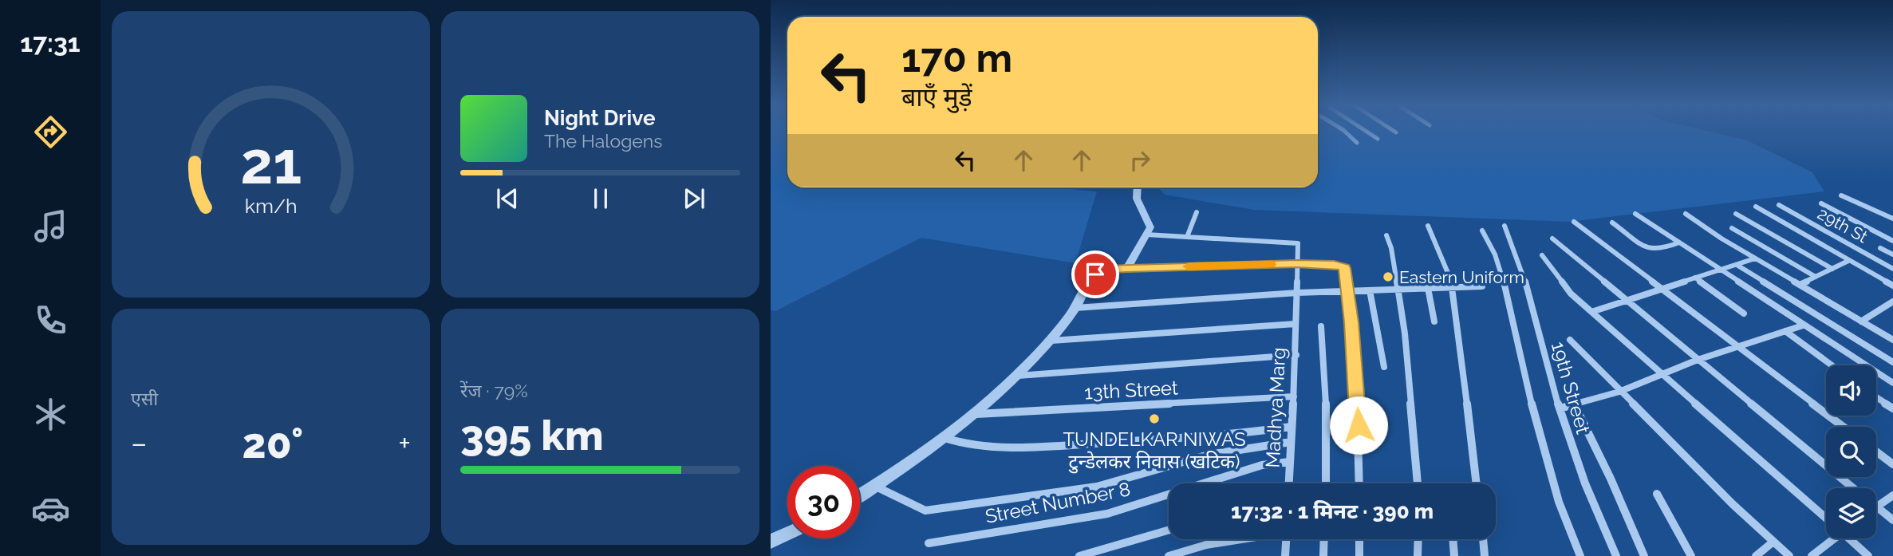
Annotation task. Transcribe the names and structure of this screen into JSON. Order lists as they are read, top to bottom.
{
  "streets": {
    "street": [
      "29th St",
      "19th Street",
      "13th Street",
      "Madhya Marg",
      "Street Number 8"
    ]
  },
  "crossings": [
    ["13th Street", "Madhya Marg"],
    ["Madhya Marg", "Street Number 8"]
  ],
  "places": ["Eastern Uniform", "TUNDELKAR NIWAS टुन्डेलकर निवास (खटिक)"],
  "page": {
    "tabs": "17:31",
    "turn": ["170 m", "बाएँ मुड़ें"],
    "song": ["Night Drive", "The Halogens"],
    "tile": [
      "एसी",
      ["रेंज · 79%", "395 km"]
    ],
    "heat": ["−", "20°", "+"],
    "limit": "30",
    "trip": "17:32 · 1 मिनट · 390 m",
    "gauge": ["21", "km/h"]
  }
}
